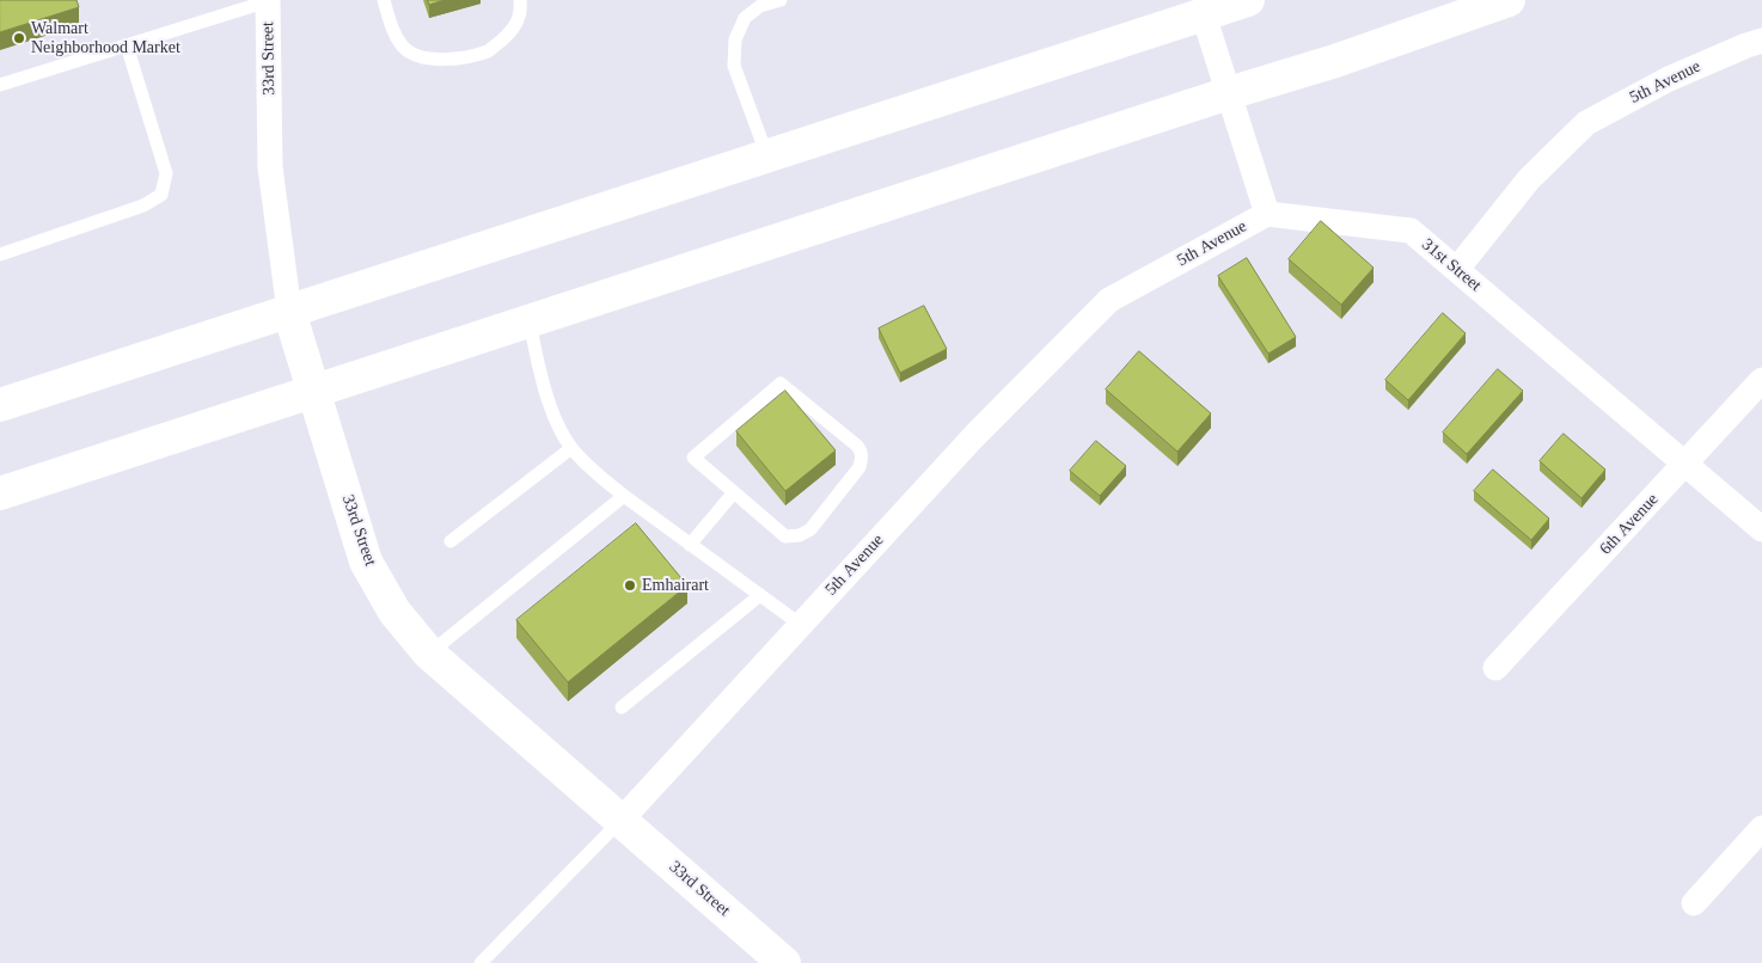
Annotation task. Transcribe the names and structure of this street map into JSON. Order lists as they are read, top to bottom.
{
  "streets": {
    "main road": ["33rd Street"],
    "street": ["5th Avenue", "31st Street", "6th Avenue"]
  },
  "crossings": [
    ["33rd Street", "5th Avenue"],
    ["5th Avenue", "31st Street"],
    ["31st Street", "6th Avenue"]
  ],
  "places": ["Walmart Neighborhood Market", "Emhairart"]
}
